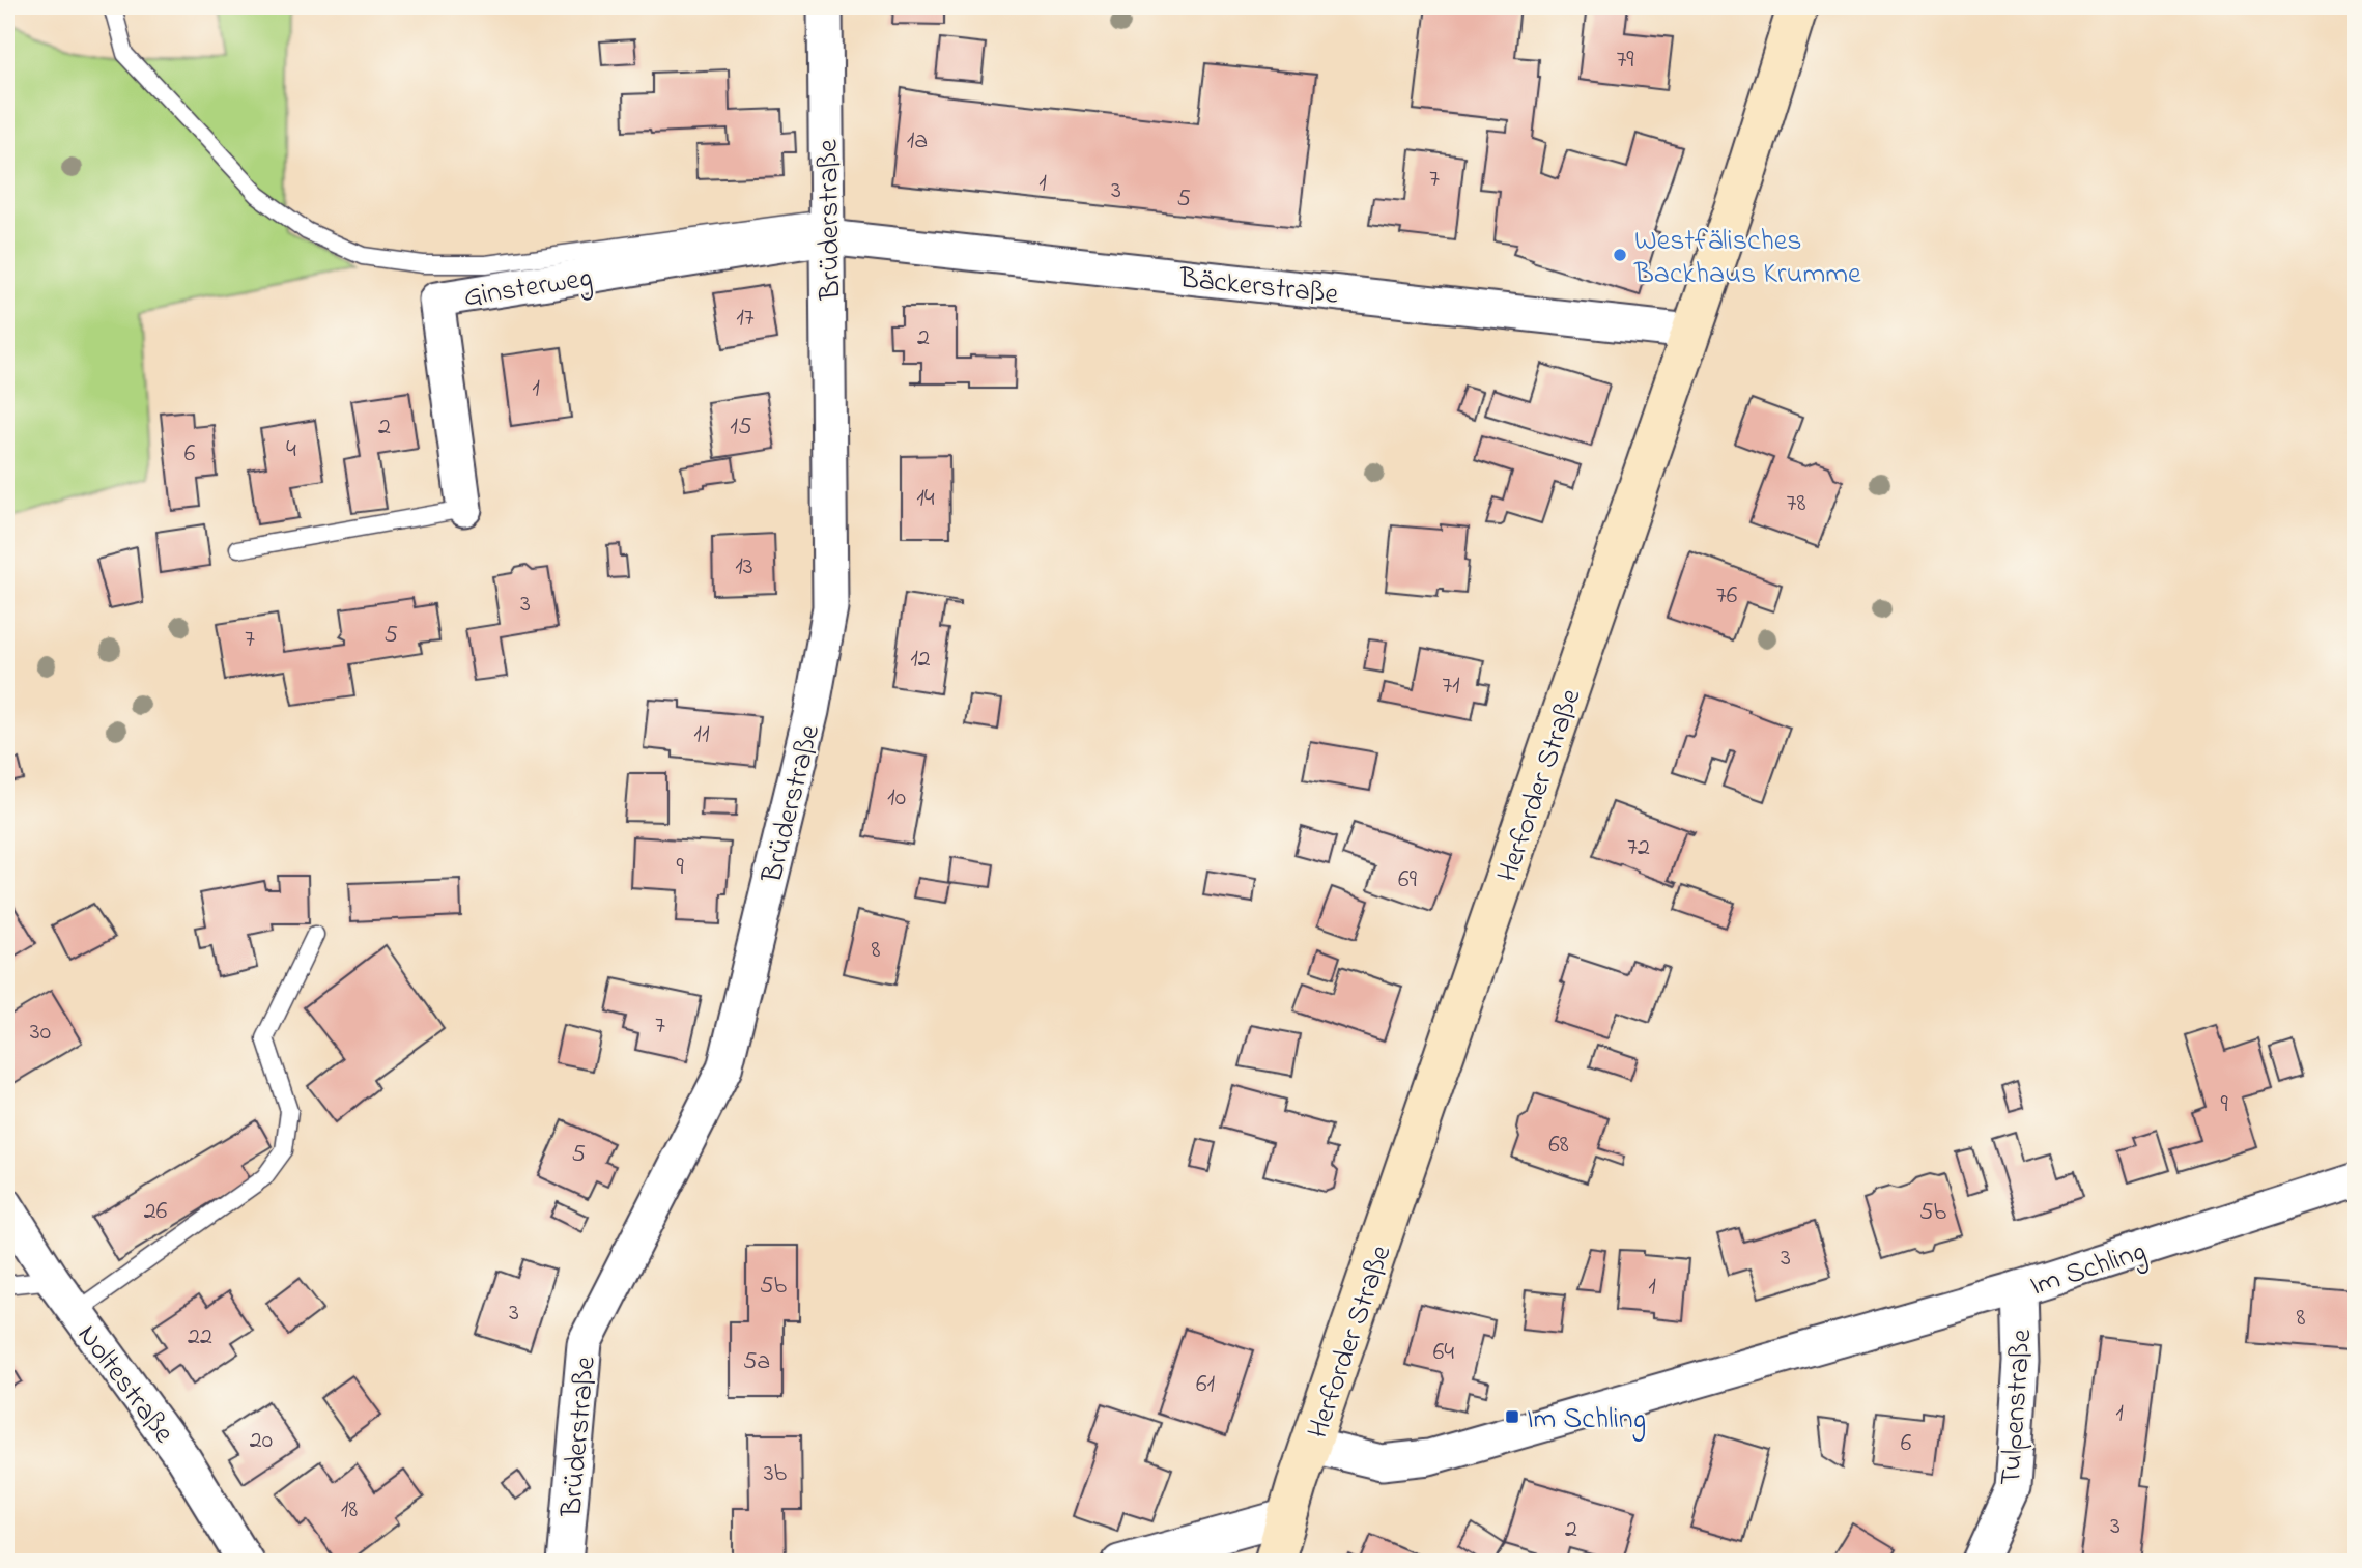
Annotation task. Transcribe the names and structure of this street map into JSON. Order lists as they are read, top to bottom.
{
  "streets": {
    "main road": ["Herforder Straße"],
    "street": [
      "Brüderstraße",
      "Bäckerstraße",
      "Ginsterweg",
      "Im Schling",
      "Noltestraße",
      "Tulpenstraße"
    ]
  },
  "crossings": [
    ["Brüderstraße", "Bäckerstraße"],
    ["Brüderstraße", "Ginsterweg"],
    ["Bäckerstraße", "Ginsterweg"],
    ["Bäckerstraße", "Herforder Straße"],
    ["Herforder Straße", "Im Schling"],
    ["Im Schling", "Tulpenstraße"]
  ],
  "places": {
    "other": ["Westfälisches Backhaus Krumme"],
    "transit": ["Im Schling"]
  },
  "house_numbers": [
    "79",
    "1a",
    "7",
    "1",
    "3",
    "5",
    "17",
    "2",
    "1",
    "2",
    "15",
    "4",
    "6",
    "14",
    "78",
    "13",
    "76",
    "3",
    "5",
    "7",
    "12",
    "71",
    "11",
    "10",
    "72",
    "9",
    "69",
    "8",
    "7",
    "30",
    "9",
    "68",
    "5",
    "26",
    "5b",
    "3",
    "5b",
    "1",
    "3",
    "8",
    "22",
    "64",
    "5a",
    "61",
    "1",
    "20",
    "6",
    "3b",
    "18",
    "3",
    "2"
  ]
}
